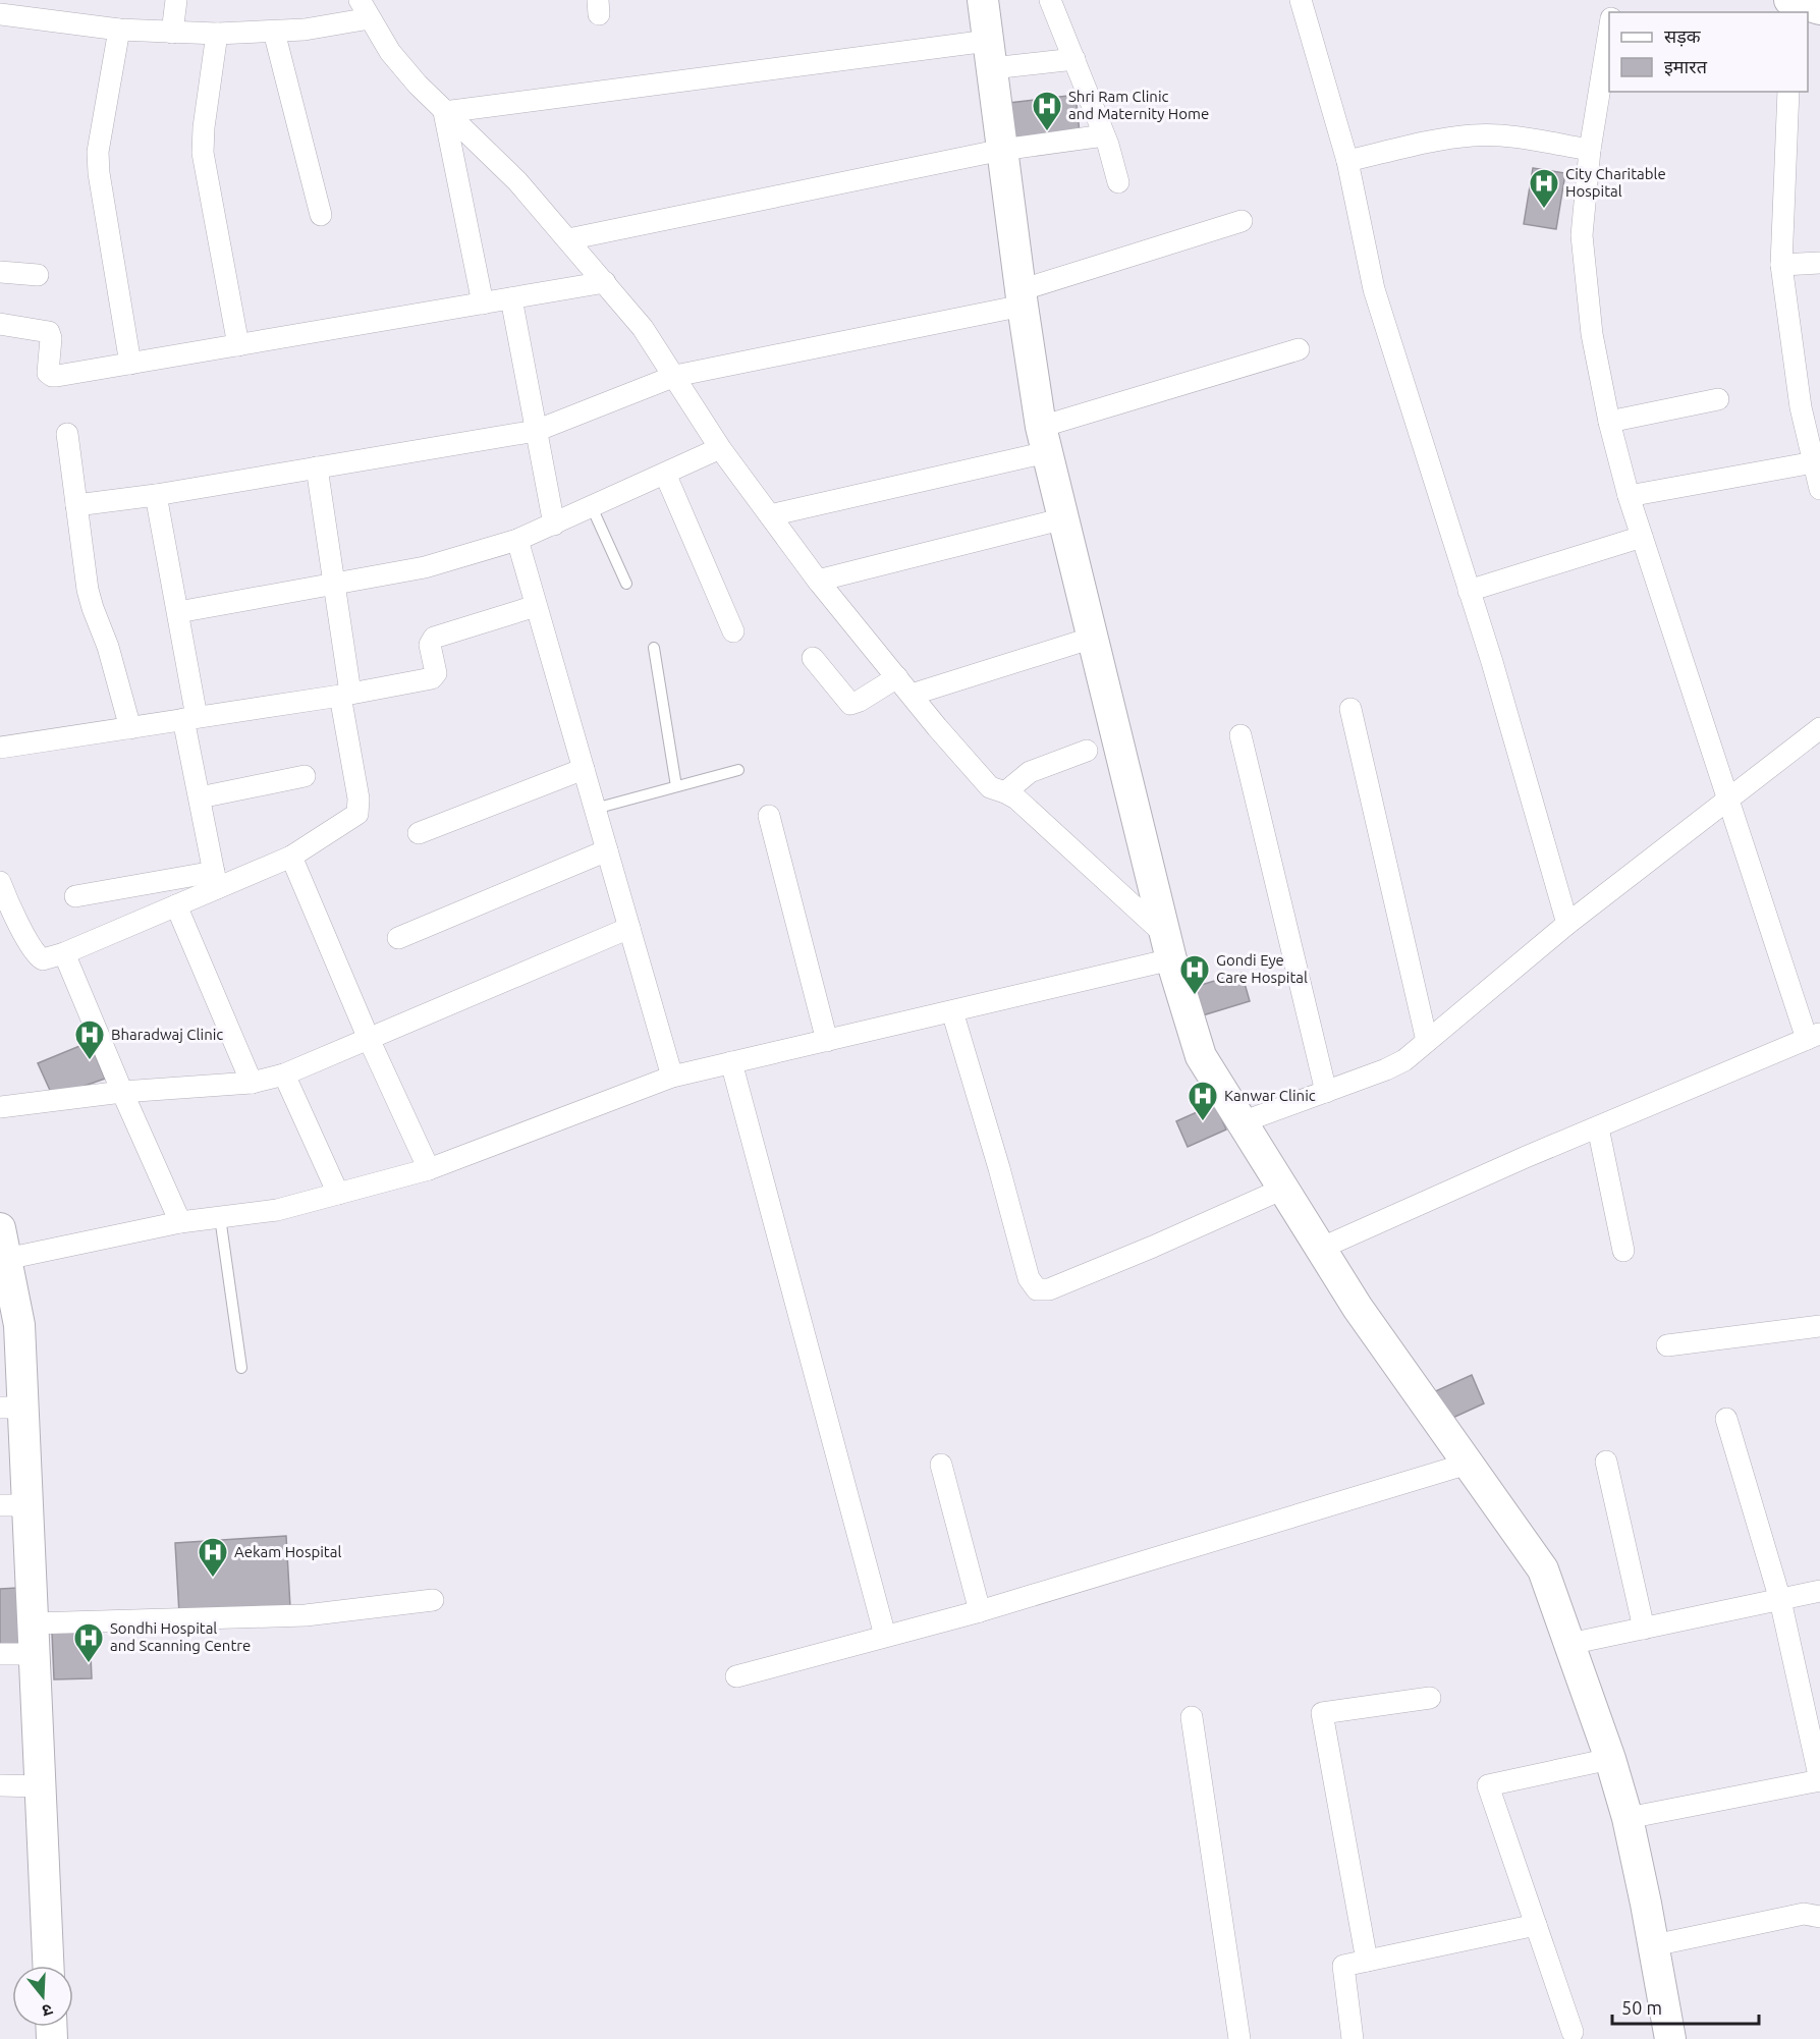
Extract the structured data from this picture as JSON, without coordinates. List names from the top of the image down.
{
  "places": {
    "hospital": [
      "Shri Ram Clinic and Maternity Home",
      "City Charitable Hospital",
      "Gondi Eye Care Hospital",
      "Bharadwaj Clinic",
      "Kanwar Clinic",
      "Aekam Hospital",
      "Sondhi Hospital and Scanning Centre"
    ]
  },
  "legend": ["सड़क", "इमारत"],
  "scale_bar": "50 m",
  "north": "bottom"
}
